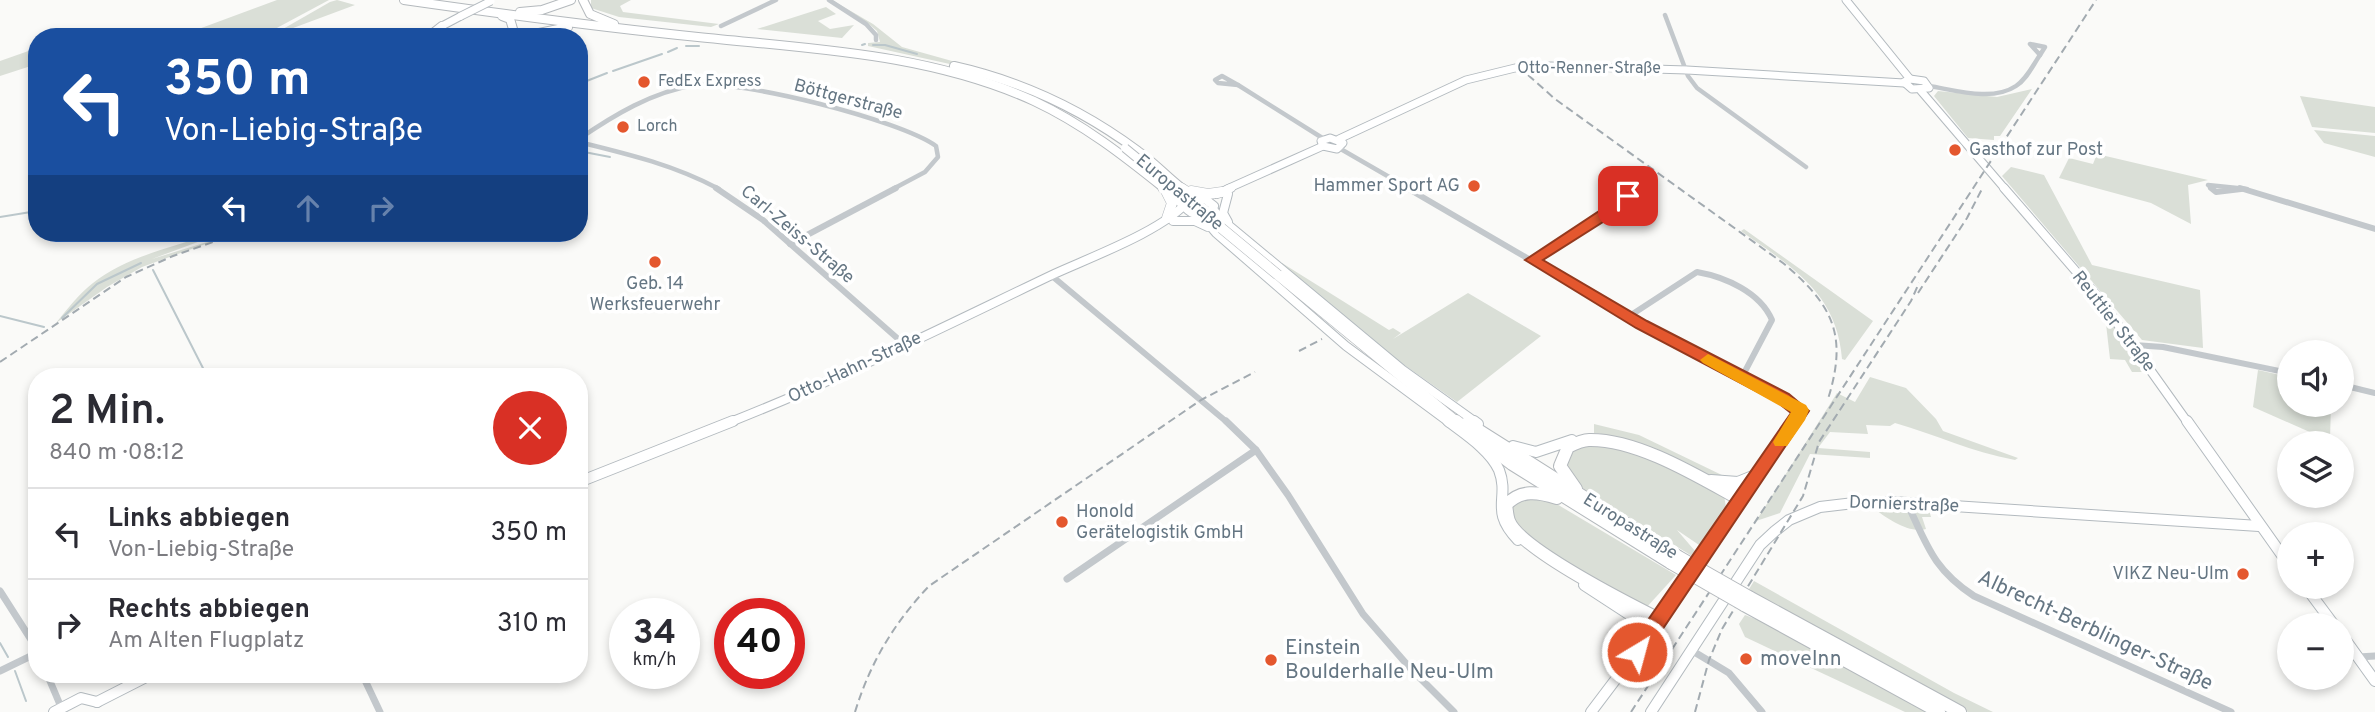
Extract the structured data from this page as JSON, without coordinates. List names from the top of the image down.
{
  "streets": {
    "highway": ["Europastraße"],
    "street": [
      "Otto-Renner-Straße",
      "Böttgerstraße",
      "Carl-Zeiss-Straße",
      "Reuttier Straße",
      "Otto-Hahn-Straße",
      "Dornierstraße",
      "Albrecht-Berblinger-Straße"
    ]
  },
  "crossings": [
    ["Böttgerstraße", "Carl-Zeiss-Straße"],
    ["Europastraße", "Otto-Hahn-Straße"],
    ["Carl-Zeiss-Straße", "Otto-Hahn-Straße"],
    ["Reuttier Straße", "Dornierstraße"],
    ["Dornierstraße", "Albrecht-Berblinger-Straße"]
  ],
  "places": [
    "FedEx Express",
    "Lorch",
    "Gasthof zur Post",
    "Hammer Sport AG",
    "Geb. 14 Werksfeuerwehr",
    "Honold Gerätelogistik GmbH",
    "VIKZ Neu-Ulm",
    "moveInn",
    "Einstein Boulderhalle Neu-Ulm"
  ],
  "page": {
    "turn": ["350 m", "Von-Liebig-Straße"],
    "map_buttons": ["+", "−"],
    "heading": ["2 Min.", "840 m · 08:12"],
    "list": [
      {
        "name": "Links abbiegen",
        "note": "Von-Liebig-Straße",
        "value": "350 m"
      },
      {
        "name": "Rechts abbiegen",
        "note": "Am Alten Flugplatz",
        "value": "310 m"
      }
    ],
    "speed": "34 km/h",
    "limit": "40"
  }
}
